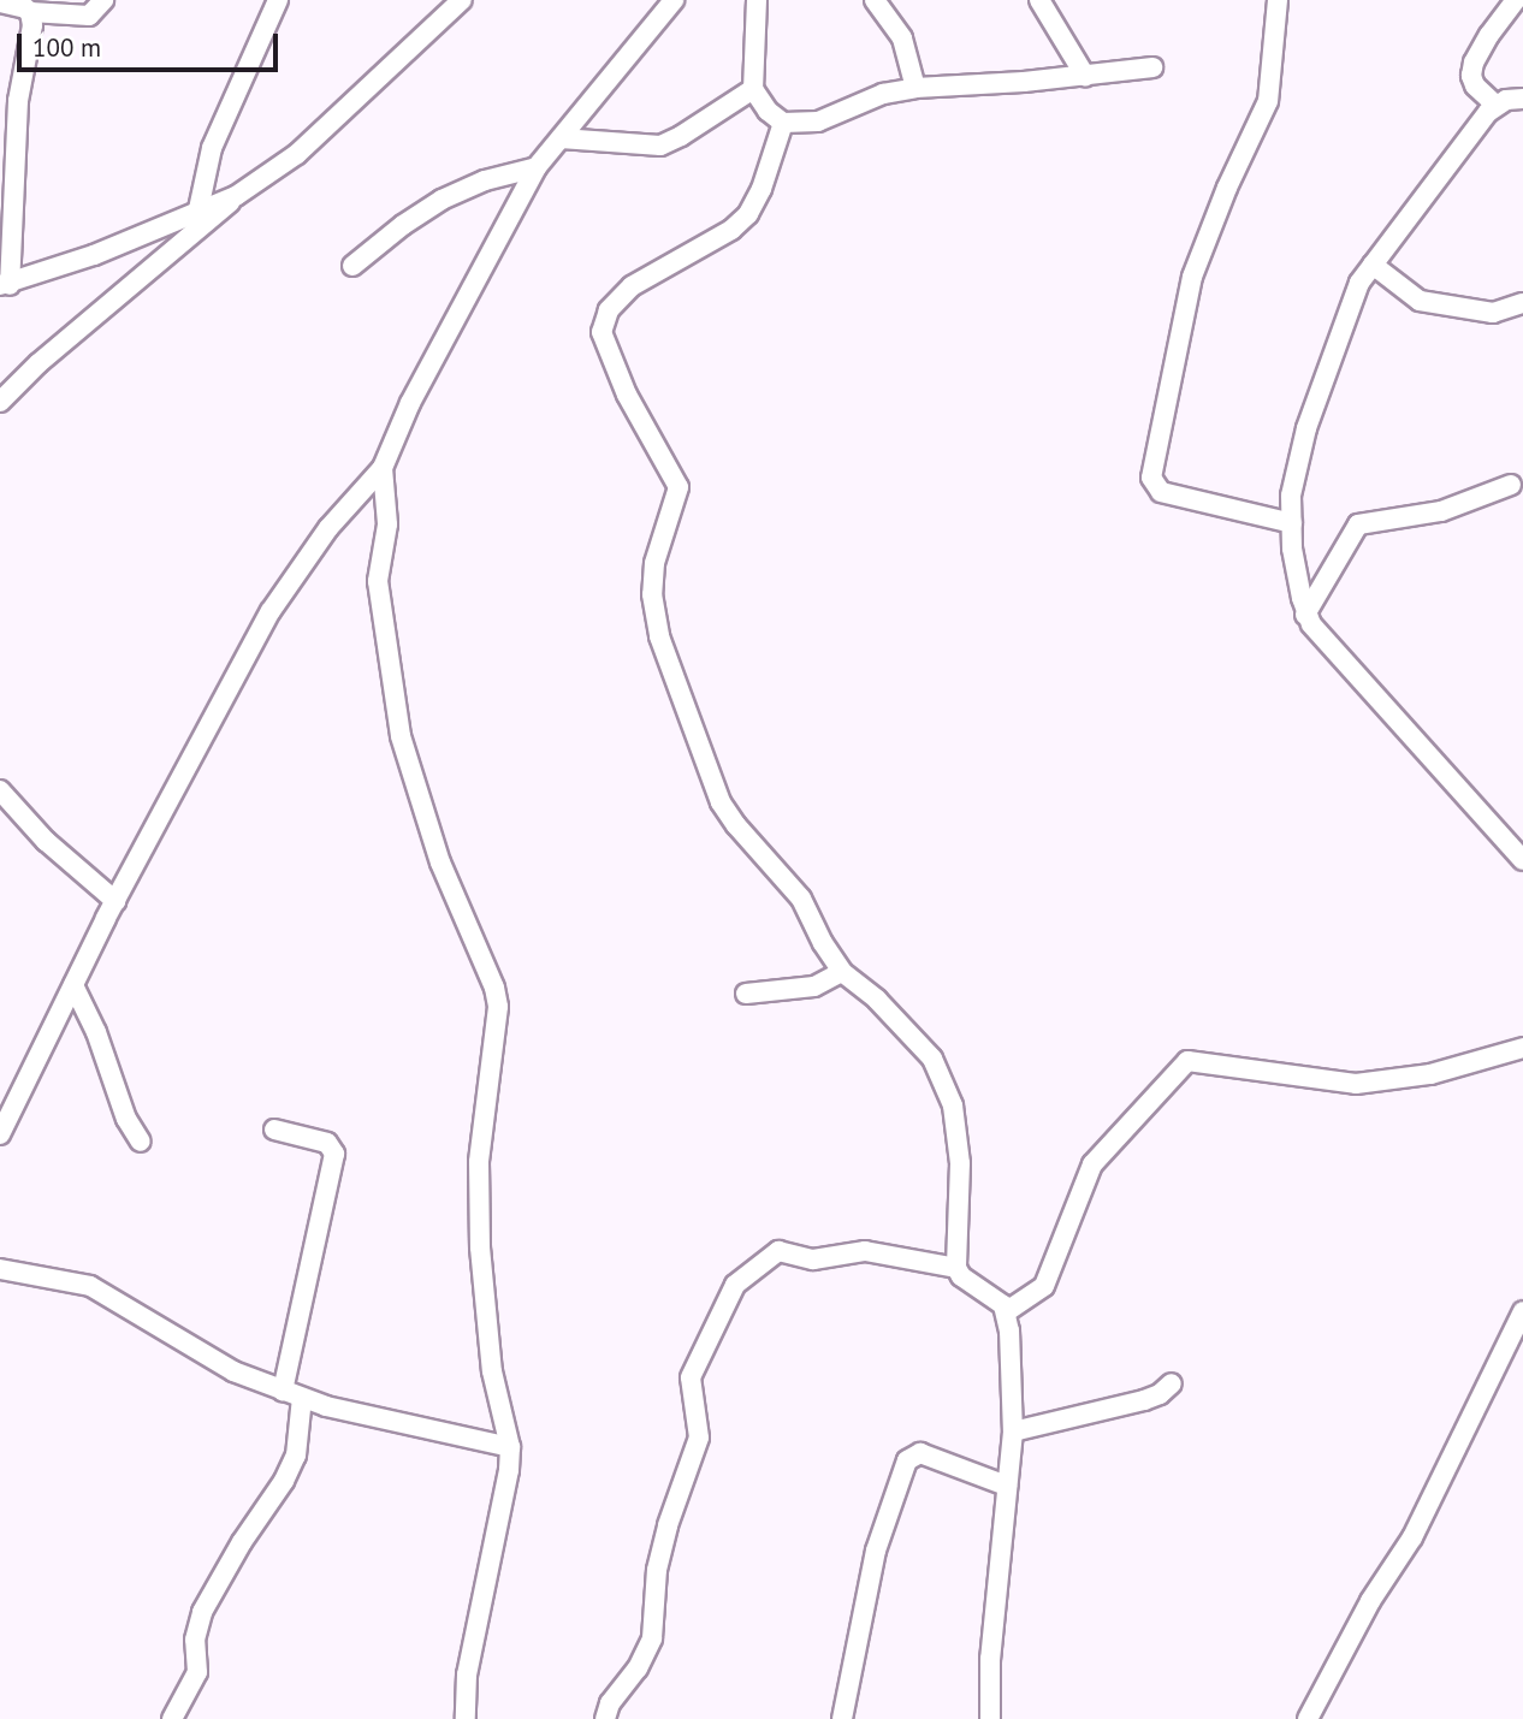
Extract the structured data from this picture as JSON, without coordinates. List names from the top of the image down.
{
  "scale_bar": "100 m"
}
